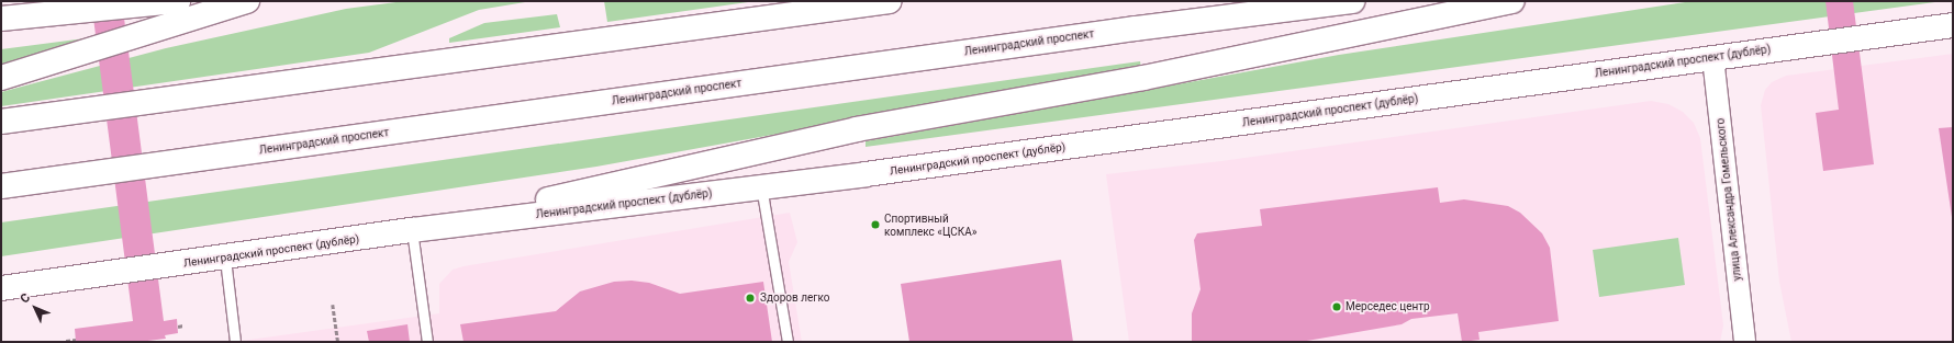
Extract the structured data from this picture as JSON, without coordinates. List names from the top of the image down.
{
  "streets": {
    "main road": ["Ленинградский проспект", "Ленинградский проспект (дублёр)"],
    "street": ["улица Александра Гомельского"]
  },
  "crossings": [
    ["Ленинградский проспект (дублёр)", "улица Александра Гомельского"]
  ],
  "places": ["Спортивный комплекс «ЦСКА»", "Здоров легко", "Мерседес центр"],
  "north": "top left"
}
